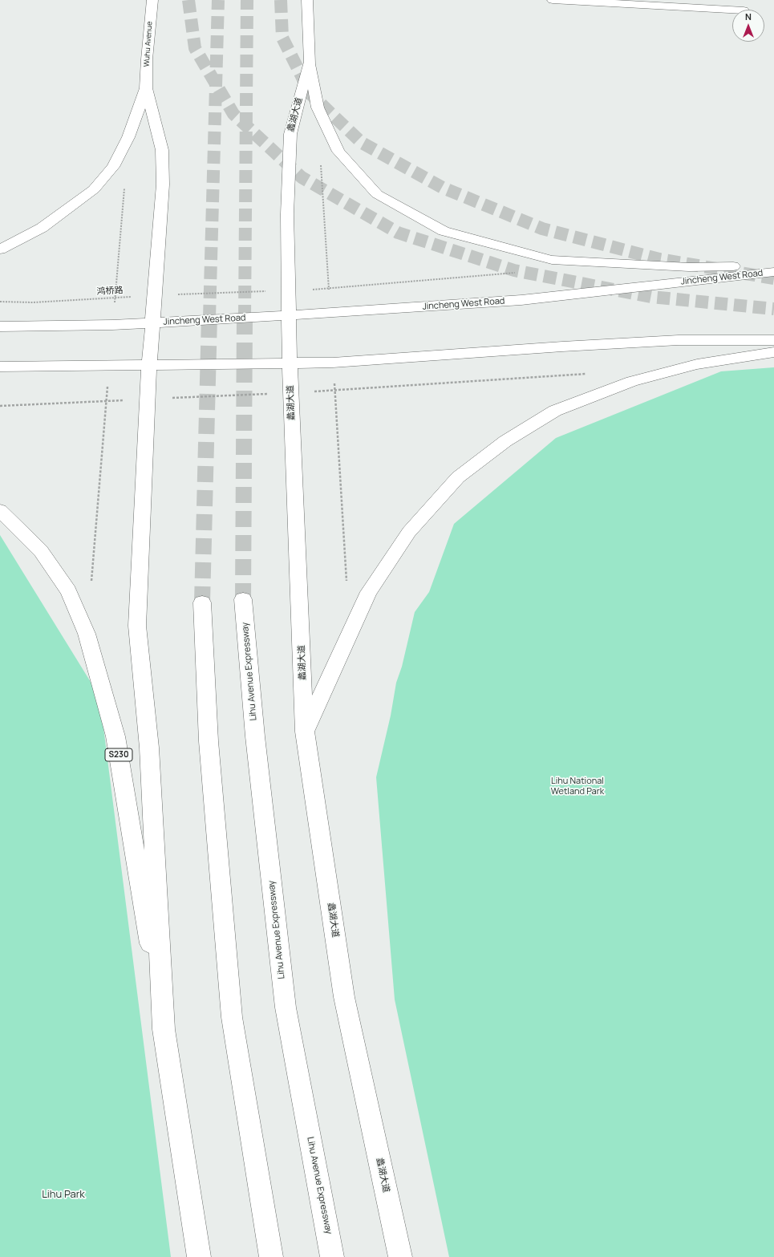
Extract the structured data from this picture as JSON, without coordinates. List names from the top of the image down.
{
  "streets": {
    "main road": [
      "Wuhu Avenue",
      "蠡湖大道",
      "Jincheng West Road",
      "Lihu Avenue Expressway",
      "S230"
    ],
    "path": ["鸿桥路"]
  },
  "crossings": [
    ["蠡湖大道", "Jincheng West Road"],
    ["蠡湖大道", "鸿桥路"]
  ],
  "parks": ["Lihu National Wetland Park", "Lihu Park"],
  "north": "top"
}
